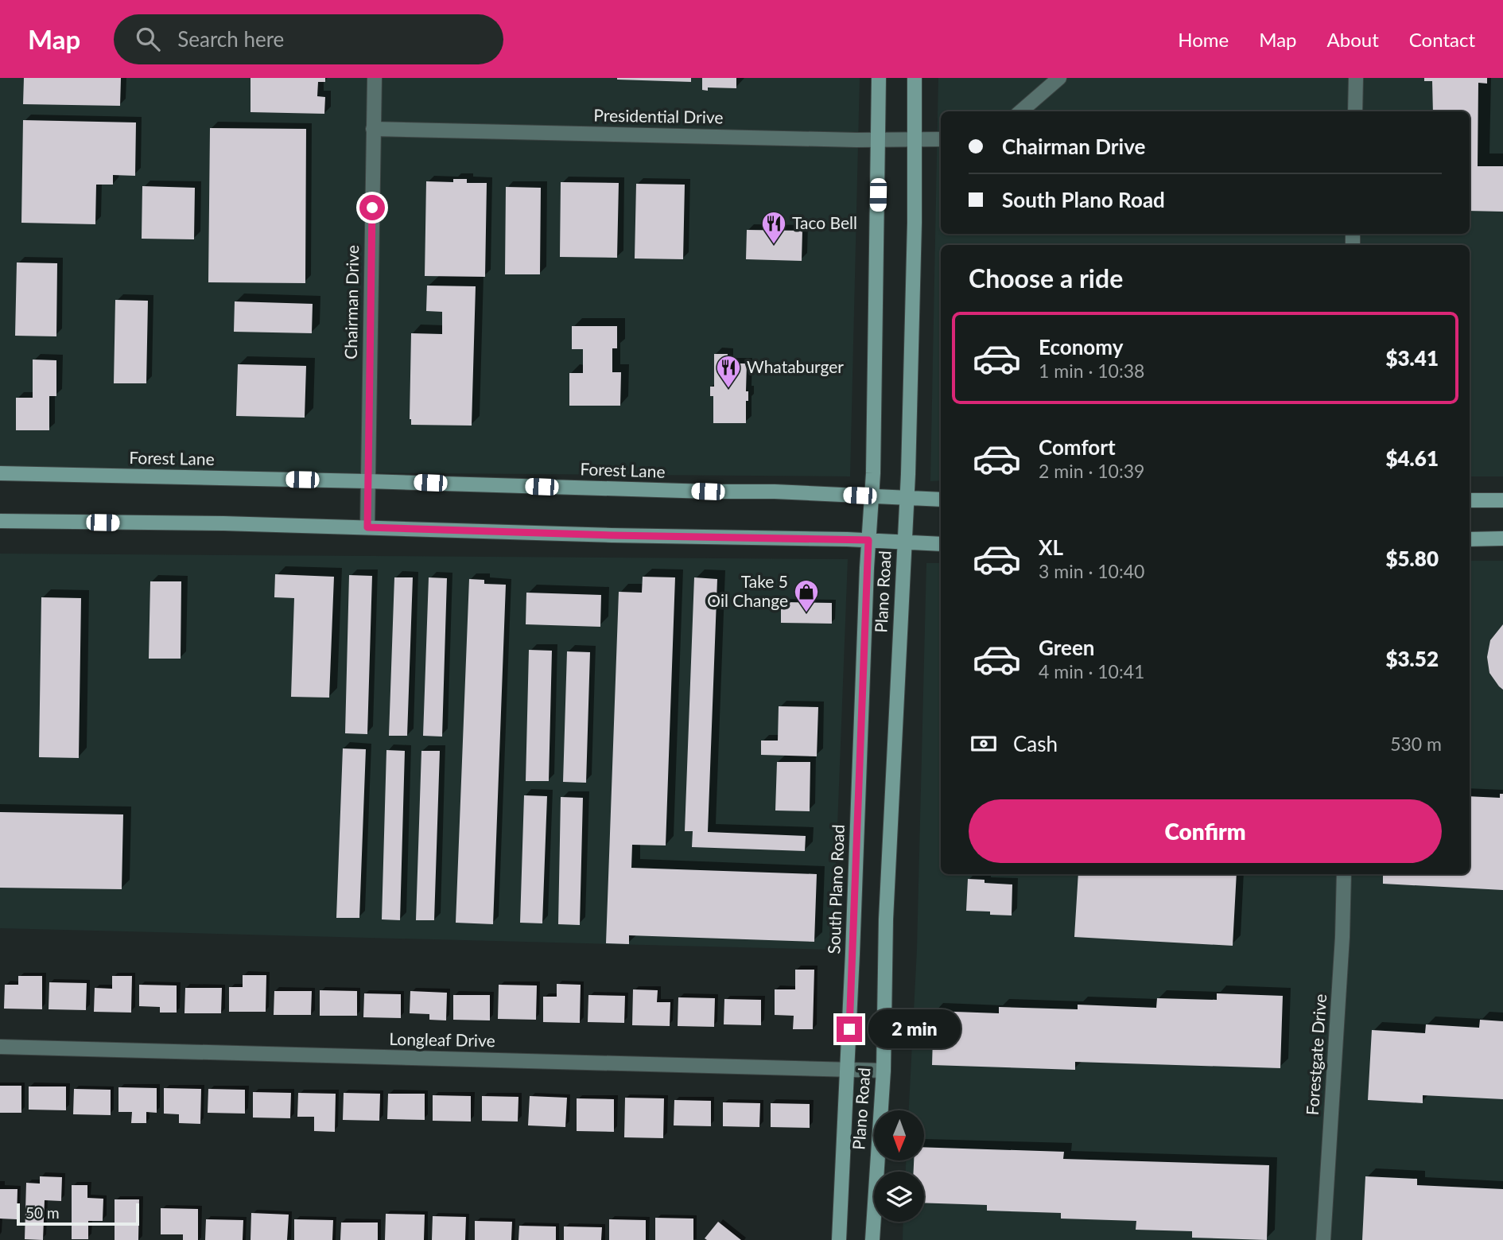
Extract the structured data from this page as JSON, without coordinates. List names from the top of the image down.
{
  "streets": {
    "main road": ["Forest Lane", "Plano Road", "South Plano Road"],
    "street": [
      "Presidential Drive",
      "Chairman Drive",
      "Longleaf Drive",
      "Forestgate Drive"
    ]
  },
  "crossings": [
    ["Presidential Drive", "Chairman Drive"],
    ["Presidential Drive", "Plano Road"],
    ["Chairman Drive", "Forest Lane"],
    ["Forest Lane", "Plano Road"],
    ["Plano Road", "South Plano Road"],
    ["Plano Road", "Longleaf Drive"],
    ["South Plano Road", "Longleaf Drive"]
  ],
  "places": {
    "restaurant": ["Taco Bell", "Whataburger"],
    "shop": ["Take 5 Oil Change"]
  },
  "scale_bar": "50 m",
  "north": "bottom",
  "page": {
    "header": "Map",
    "search": "Search here",
    "nav": [
      "Home",
      "Map",
      "About",
      "Contact"
    ],
    "banner": ["Chairman Drive", "South Plano Road"],
    "heading": "Choose a ride",
    "list": [
      {
        "name": "Economy",
        "note": "1 min · 10:38",
        "value": "$3.41"
      },
      {
        "name": "Comfort",
        "note": "2 min · 10:39",
        "value": "$4.61"
      },
      {
        "name": "XL",
        "note": "3 min · 10:40",
        "value": "$5.80"
      },
      {
        "name": "Green",
        "note": "4 min · 10:41",
        "value": "$3.52"
      }
    ],
    "pay": ["Cash", "530 m"],
    "buttons": "Confirm",
    "bubble": "2 min",
    "scale": "50 m"
  }
}
